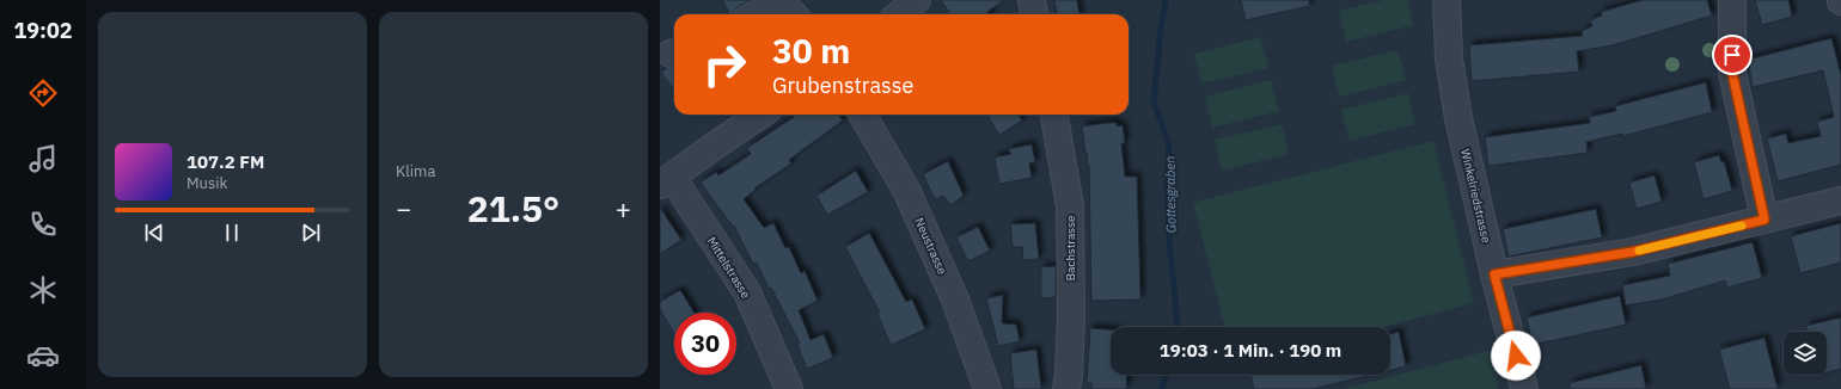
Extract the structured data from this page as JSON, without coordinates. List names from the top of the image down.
{
  "streets": {
    "street": [
      "Winkelriedstrasse",
      "Neustrasse",
      "Bachstrasse",
      "Mittelstrasse"
    ]
  },
  "water": ["Gottesgraben"],
  "page": {
    "tabs": "19:02",
    "tile": "Klima",
    "turn": ["30 m", "Grubenstrasse"],
    "song": ["107.2 FM", "Musik"],
    "heat": ["−", "21.5°", "+"],
    "limit": "30",
    "trip": "19:03 · 1 Min. · 190 m"
  }
}
